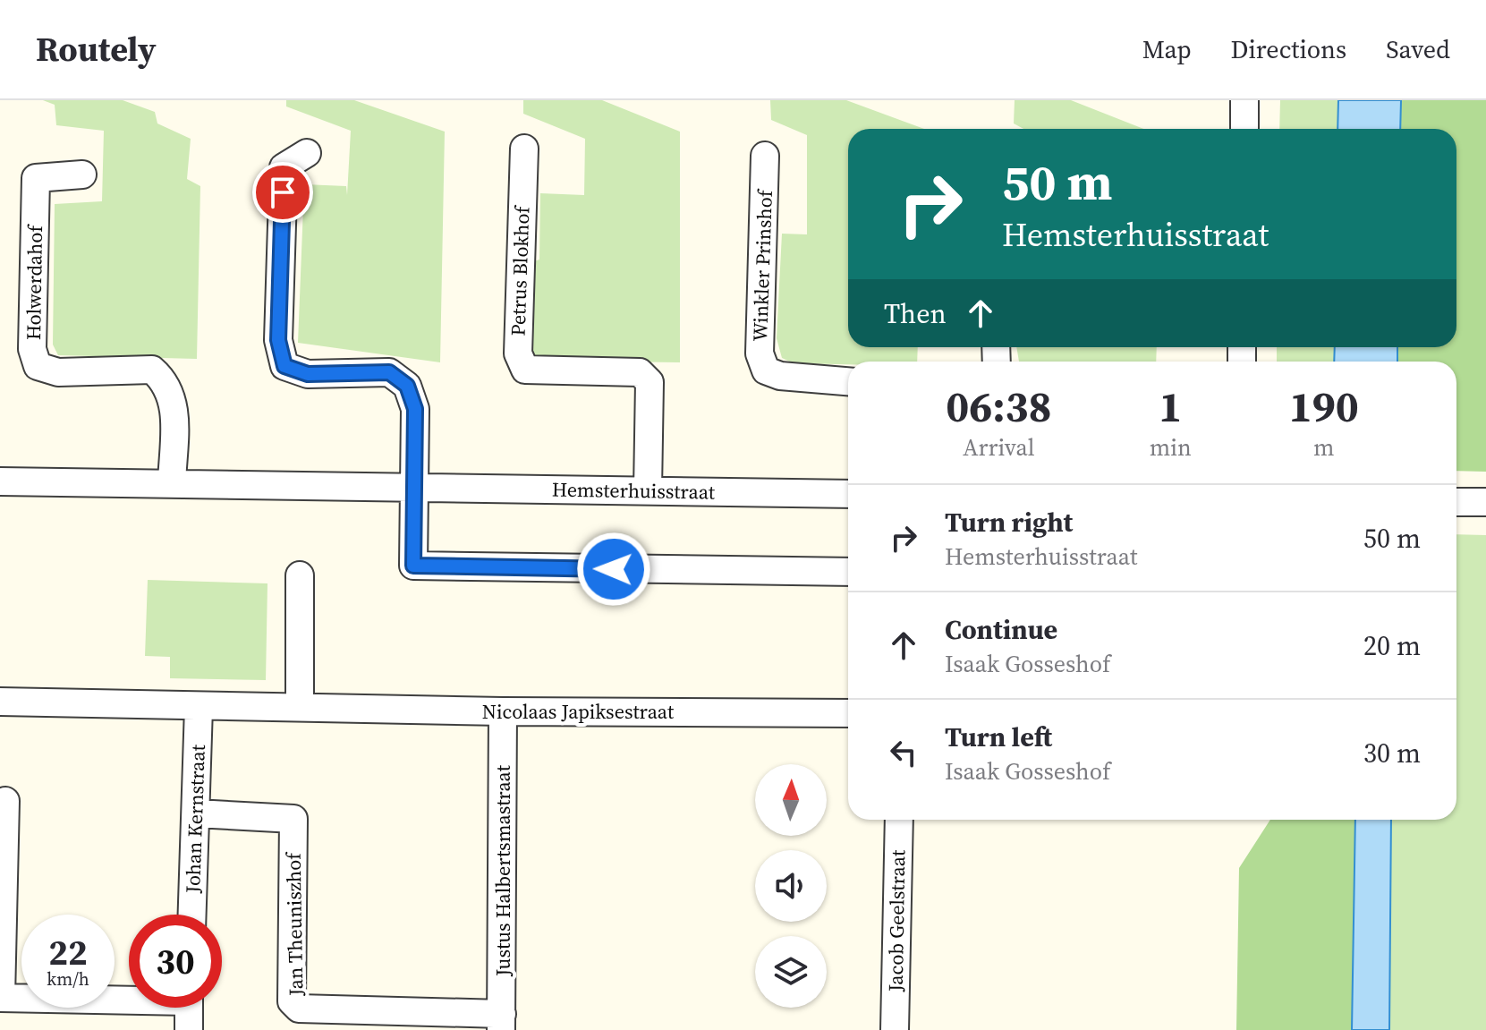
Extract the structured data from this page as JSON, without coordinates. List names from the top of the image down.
{
  "streets": {
    "street": [
      "Winkler Prinshof",
      "Petrus Blokhof",
      "Holwerdahof",
      "Hemsterhuisstraat",
      "Nicolaas Japiksestraat",
      "Johan Kernstraat",
      "Justus Halbertsmastraat",
      "Jacob Geelstraat",
      "Jan Theuniszhof"
    ]
  },
  "crossings": [
    ["Petrus Blokhof", "Hemsterhuisstraat"],
    ["Holwerdahof", "Hemsterhuisstraat"],
    ["Nicolaas Japiksestraat", "Johan Kernstraat"],
    ["Nicolaas Japiksestraat", "Justus Halbertsmastraat"],
    ["Johan Kernstraat", "Jan Theuniszhof"],
    ["Justus Halbertsmastraat", "Jan Theuniszhof"]
  ],
  "north": "top",
  "page": {
    "header": "Routely",
    "nav": ["Map", "Directions", "Saved"],
    "turn": ["50 m", "Hemsterhuisstraat"],
    "then": "Then",
    "eta": [
      "06:38",
      "Arrival",
      "1",
      "min",
      "190",
      "m"
    ],
    "list": [
      {
        "name": "Turn right",
        "note": "Hemsterhuisstraat",
        "value": "50 m"
      },
      {
        "name": "Continue",
        "note": "Isaak Gosseshof",
        "value": "20 m"
      },
      {
        "name": "Turn left",
        "note": "Isaak Gosseshof",
        "value": "30 m"
      }
    ],
    "speed": "22 km/h",
    "limit": "30"
  }
}
